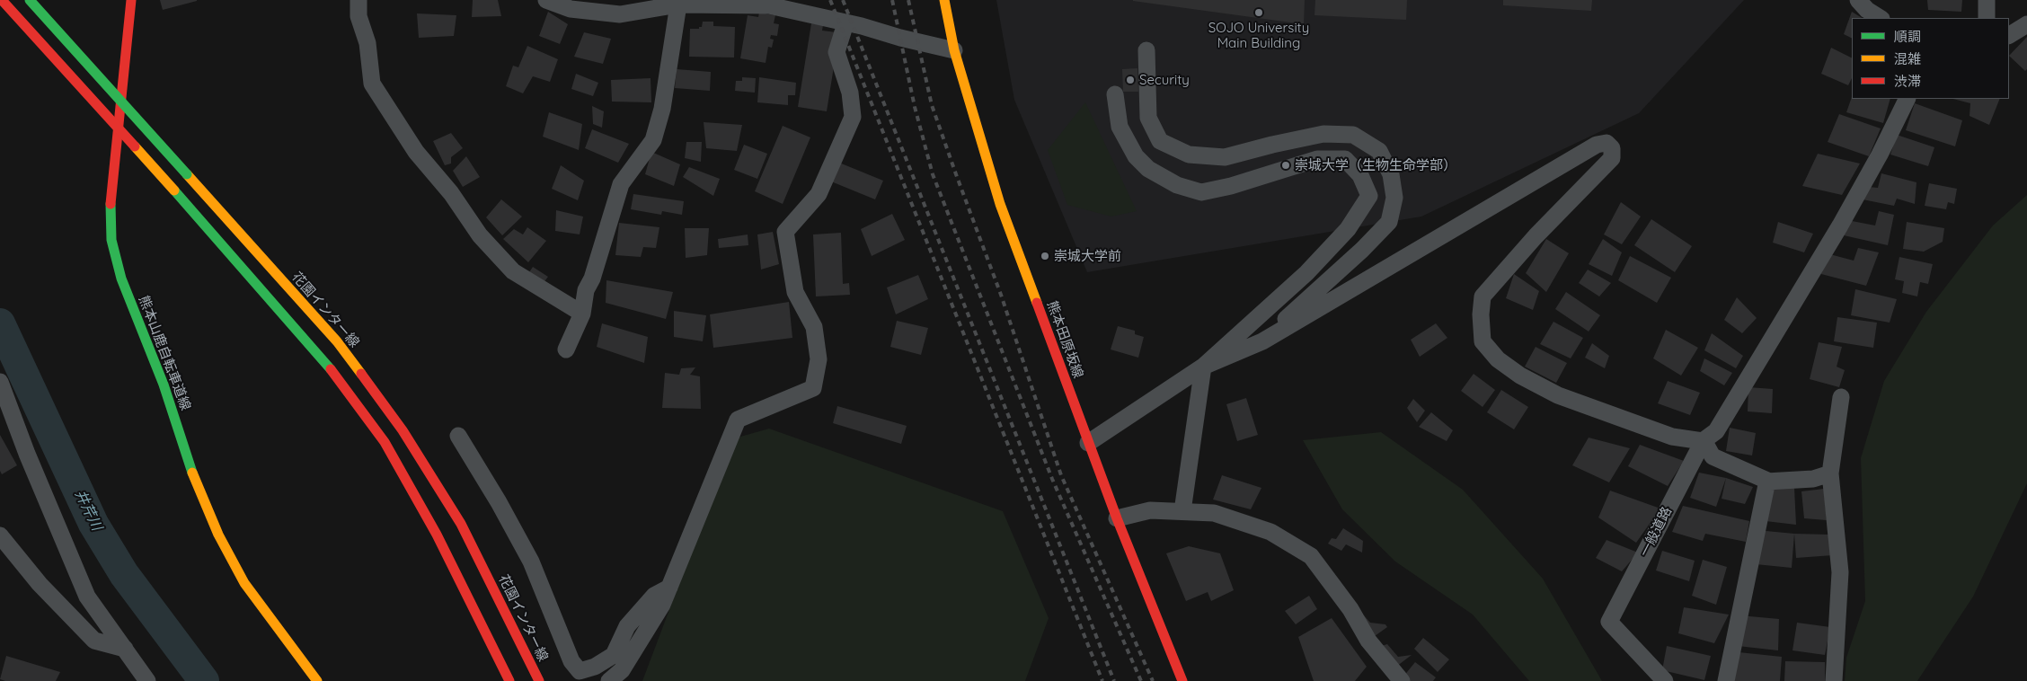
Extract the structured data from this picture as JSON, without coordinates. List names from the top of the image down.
{
  "streets": {
    "main road": ["花園インター線", "熊本田原坂線", "熊本山鹿自転車道線"],
    "street": ["一般道路"]
  },
  "water": ["井芹川"],
  "places": [
    "SOJO University Main Building",
    "Security",
    "崇城大学（生物生命学部）",
    "崇城大学前"
  ],
  "legend": ["順調", "混雑", "渋滞"]
}
